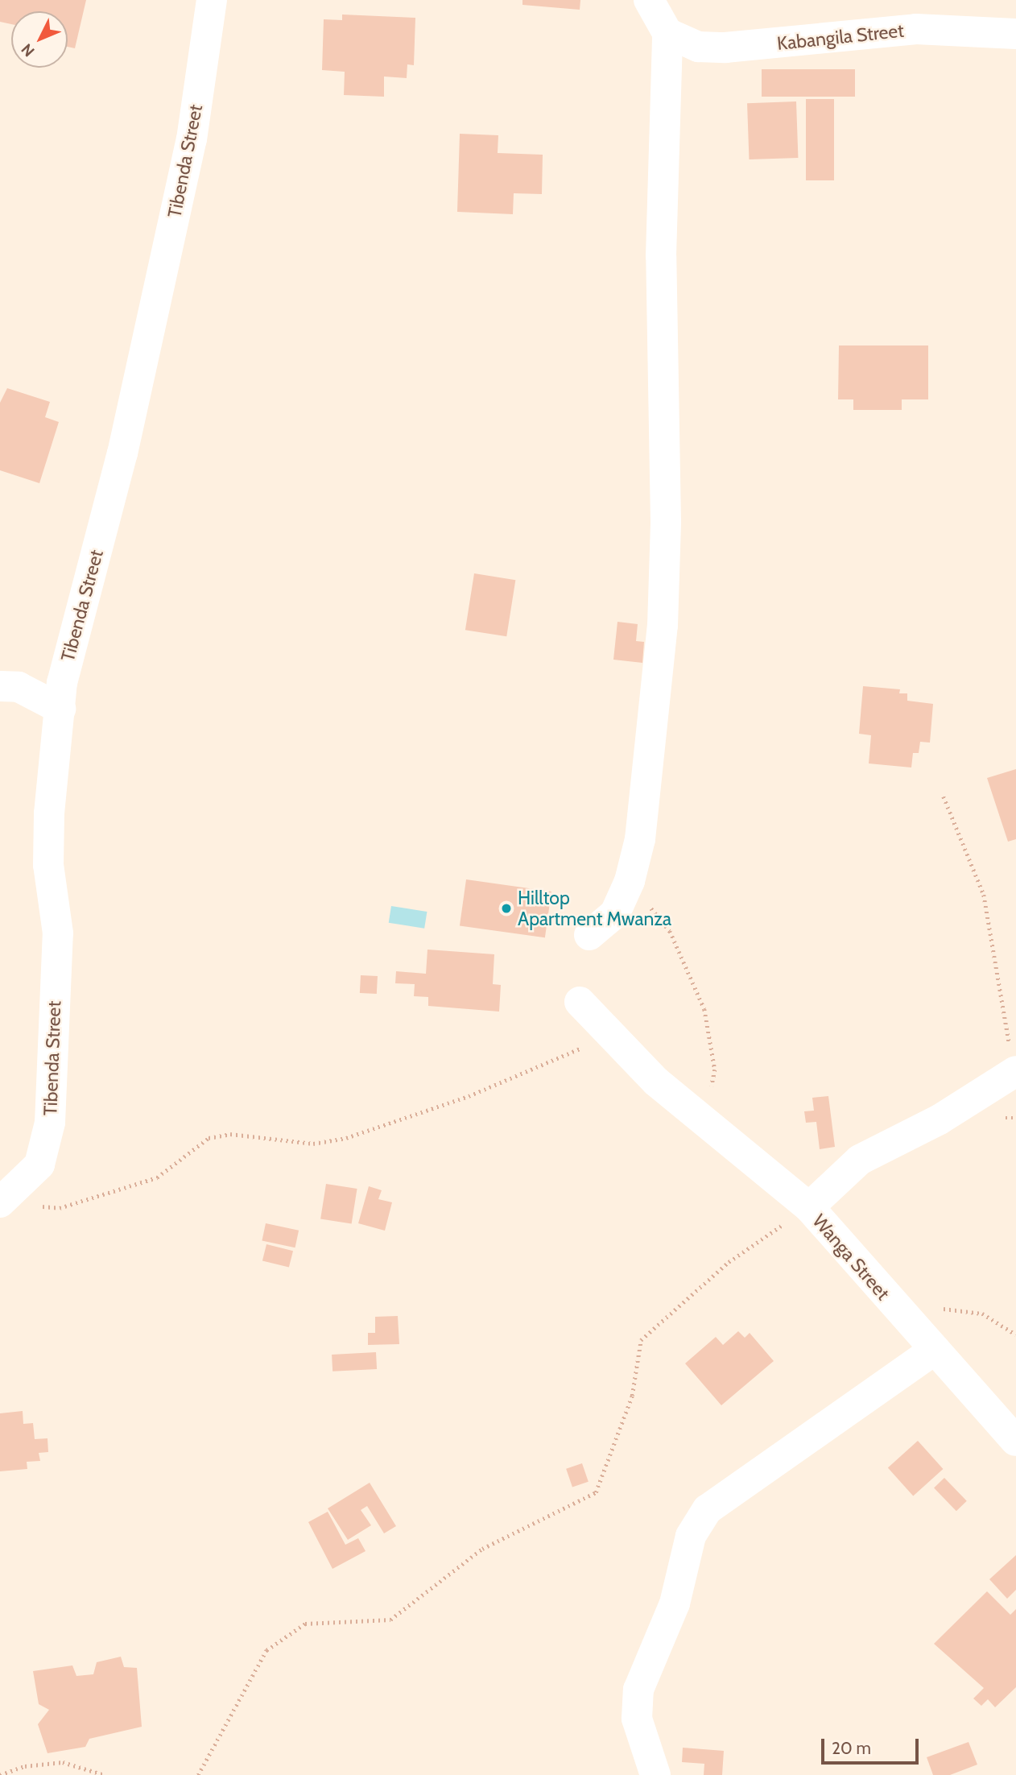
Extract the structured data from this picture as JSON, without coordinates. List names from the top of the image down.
{
  "streets": {
    "street": ["Kabangila Street", "Tibenda Street", "Wanga Street"]
  },
  "places": ["Hilltop Apartment Mwanza"],
  "scale_bar": "20 m",
  "north": "bottom left"
}
